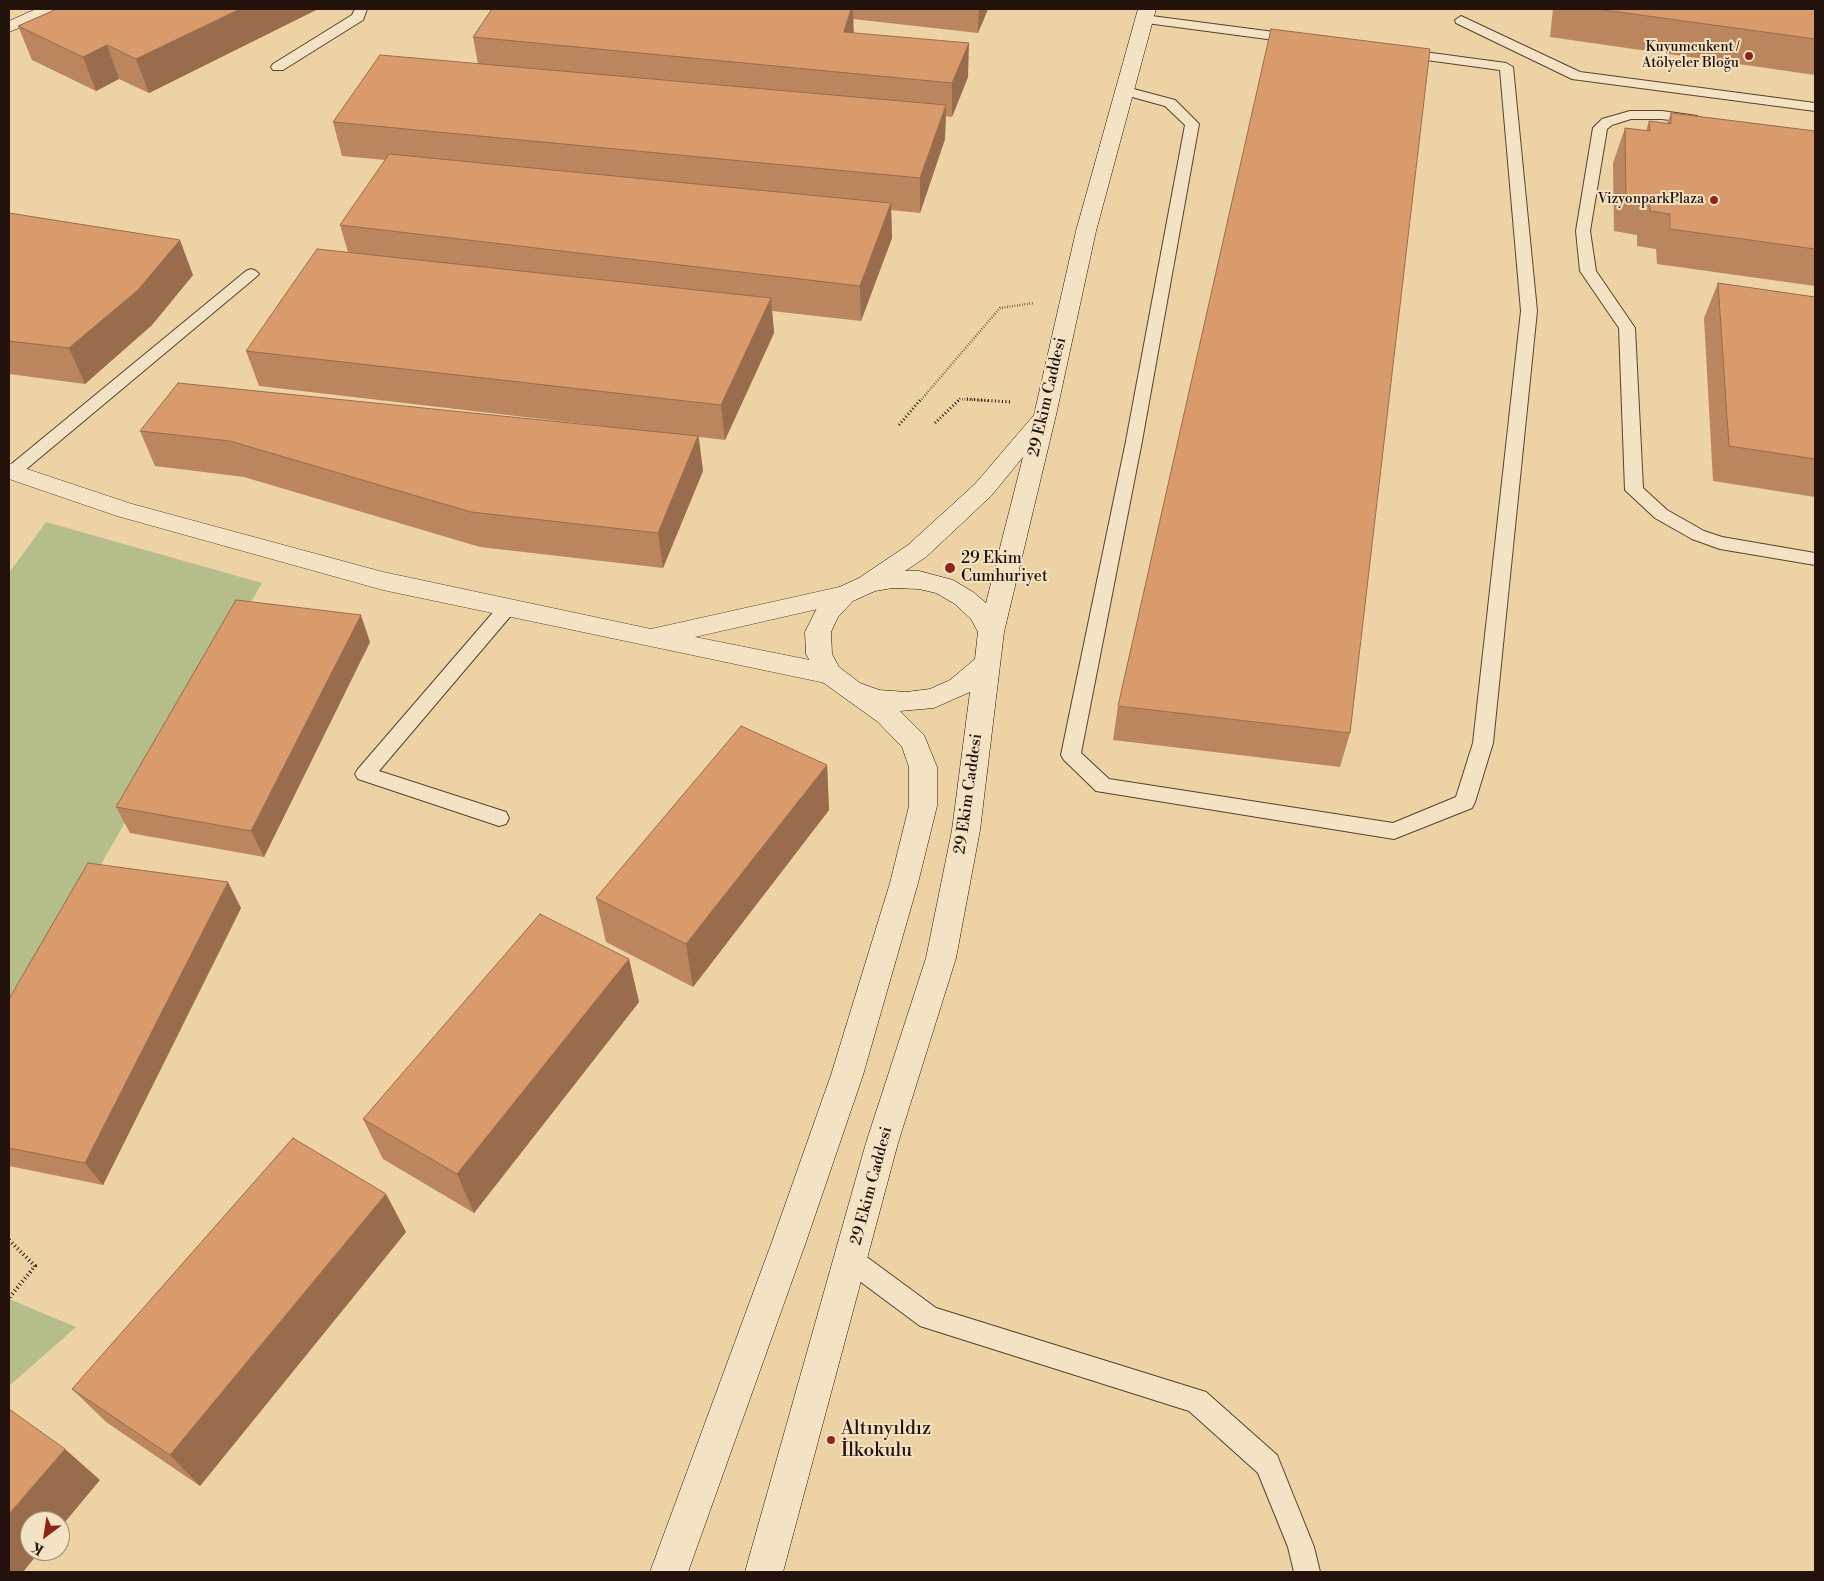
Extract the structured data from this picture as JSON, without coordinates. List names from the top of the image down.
{
  "streets": {
    "main road": ["29 Ekim Caddesi"]
  },
  "places": [
    "Kuyumcukent / Atölyeler Bloğu",
    "VizyonparkPlaza",
    "29 Ekim Cumhuriyet",
    "Altınyıldız İlkokulu"
  ],
  "north": "bottom left"
}
